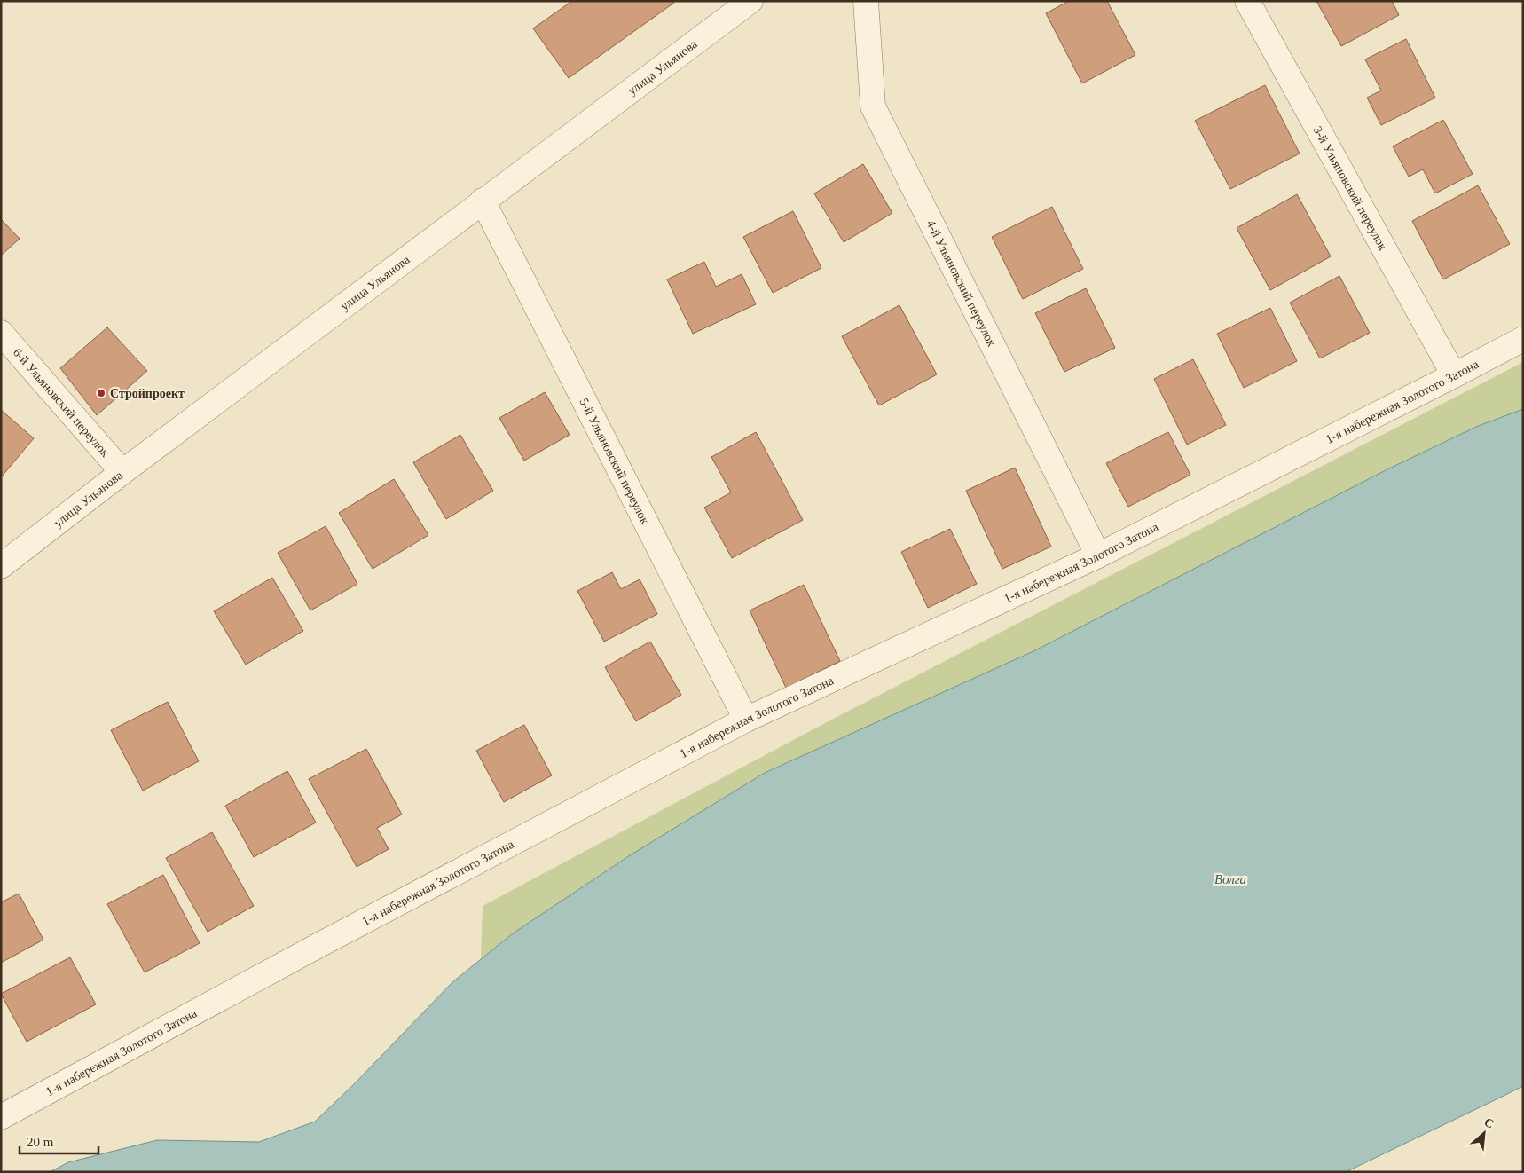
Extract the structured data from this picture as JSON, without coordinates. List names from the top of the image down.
{
  "streets": {
    "street": [
      "улица Ульянова",
      "3-й Ульяновский переулок",
      "4-й Ульяновский переулок",
      "1-я набережная Золотого Затона",
      "6-й Ульяновский переулок",
      "5-й Ульяновский переулок"
    ]
  },
  "crossings": [
    ["улица Ульянова", "6-й Ульяновский переулок"],
    ["улица Ульянова", "5-й Ульяновский переулок"],
    ["3-й Ульяновский переулок", "1-я набережная Золотого Затона"],
    ["4-й Ульяновский переулок", "1-я набережная Золотого Затона"],
    ["1-я набережная Золотого Затона", "5-й Ульяновский переулок"]
  ],
  "water": ["Волга"],
  "places": ["Стройпроект"],
  "scale_bar": "20 m",
  "north": "top right"
}
